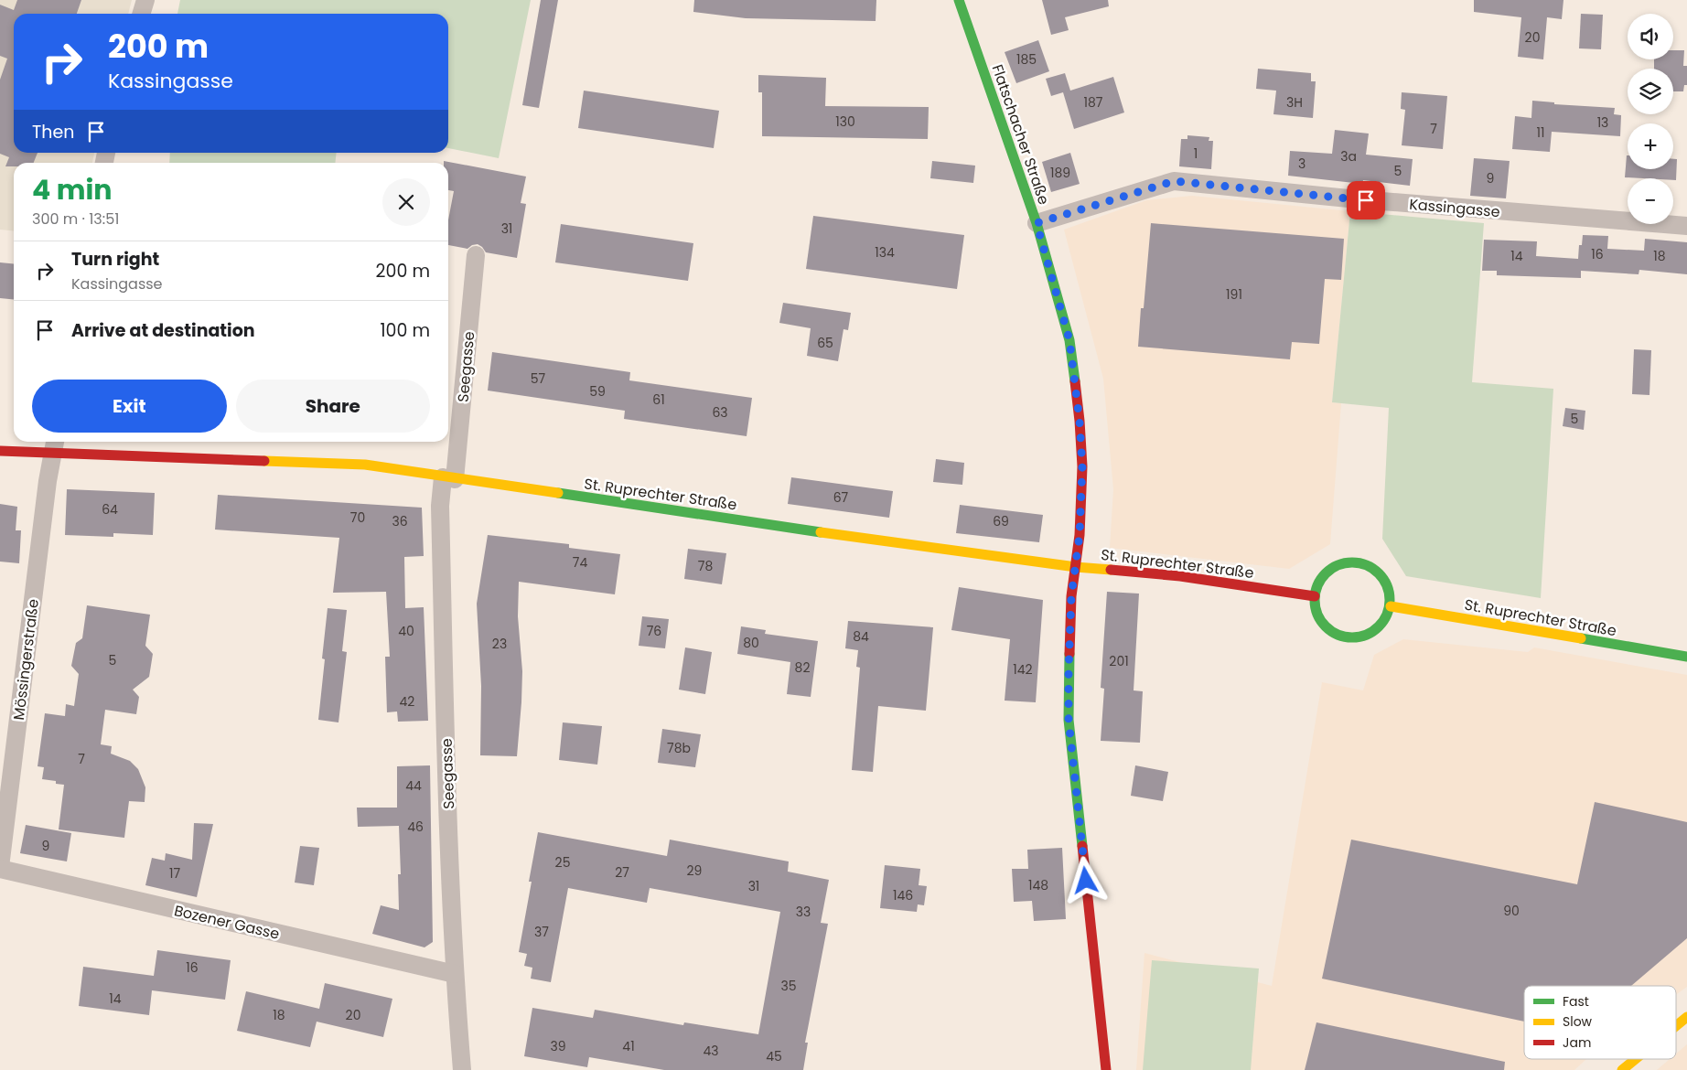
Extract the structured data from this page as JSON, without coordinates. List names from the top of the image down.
{
  "streets": {
    "street": [
      "Flatschacher Straße",
      "Kassingasse",
      "Seegasse",
      "St. Ruprechter Straße",
      "Mössingerstraße",
      "Bozener Gasse"
    ]
  },
  "crossings": [
    ["Flatschacher Straße", "Kassingasse"],
    ["Flatschacher Straße", "St. Ruprechter Straße"],
    ["Seegasse", "St. Ruprechter Straße"],
    ["Seegasse", "Bozener Gasse"],
    ["St. Ruprechter Straße", "Mössingerstraße"],
    ["Mössingerstraße", "Bozener Gasse"]
  ],
  "house_numbers": [
    "20",
    "185",
    "187",
    "3H",
    "130",
    "13",
    "7",
    "11",
    "1",
    "3a",
    "3",
    "5",
    "189",
    "9",
    "31",
    "134",
    "16",
    "14",
    "18",
    "191",
    "65",
    "57",
    "59",
    "61",
    "63",
    "5",
    "67",
    "64",
    "70",
    "36",
    "69",
    "74",
    "78",
    "40",
    "76",
    "84",
    "80",
    "23",
    "5",
    "201",
    "82",
    "142",
    "42",
    "78b",
    "7",
    "44",
    "46",
    "9",
    "25",
    "29",
    "27",
    "17",
    "148",
    "31",
    "146",
    "90",
    "33",
    "37",
    "16",
    "35",
    "14",
    "18",
    "20",
    "39",
    "41",
    "43",
    "45"
  ],
  "legend": ["Fast", "Slow", "Jam"],
  "page": {
    "map_buttons": ["+", "−"],
    "turn": ["200 m", "Kassingasse"],
    "then": "Then",
    "heading": ["4 min", "300 m · 13:51"],
    "list": [
      {
        "name": "Turn right",
        "note": "Kassingasse",
        "value": "200 m"
      },
      {
        "name": "Arrive at destination",
        "value": "100 m"
      }
    ],
    "buttons": ["Exit", "Share"]
  }
}
